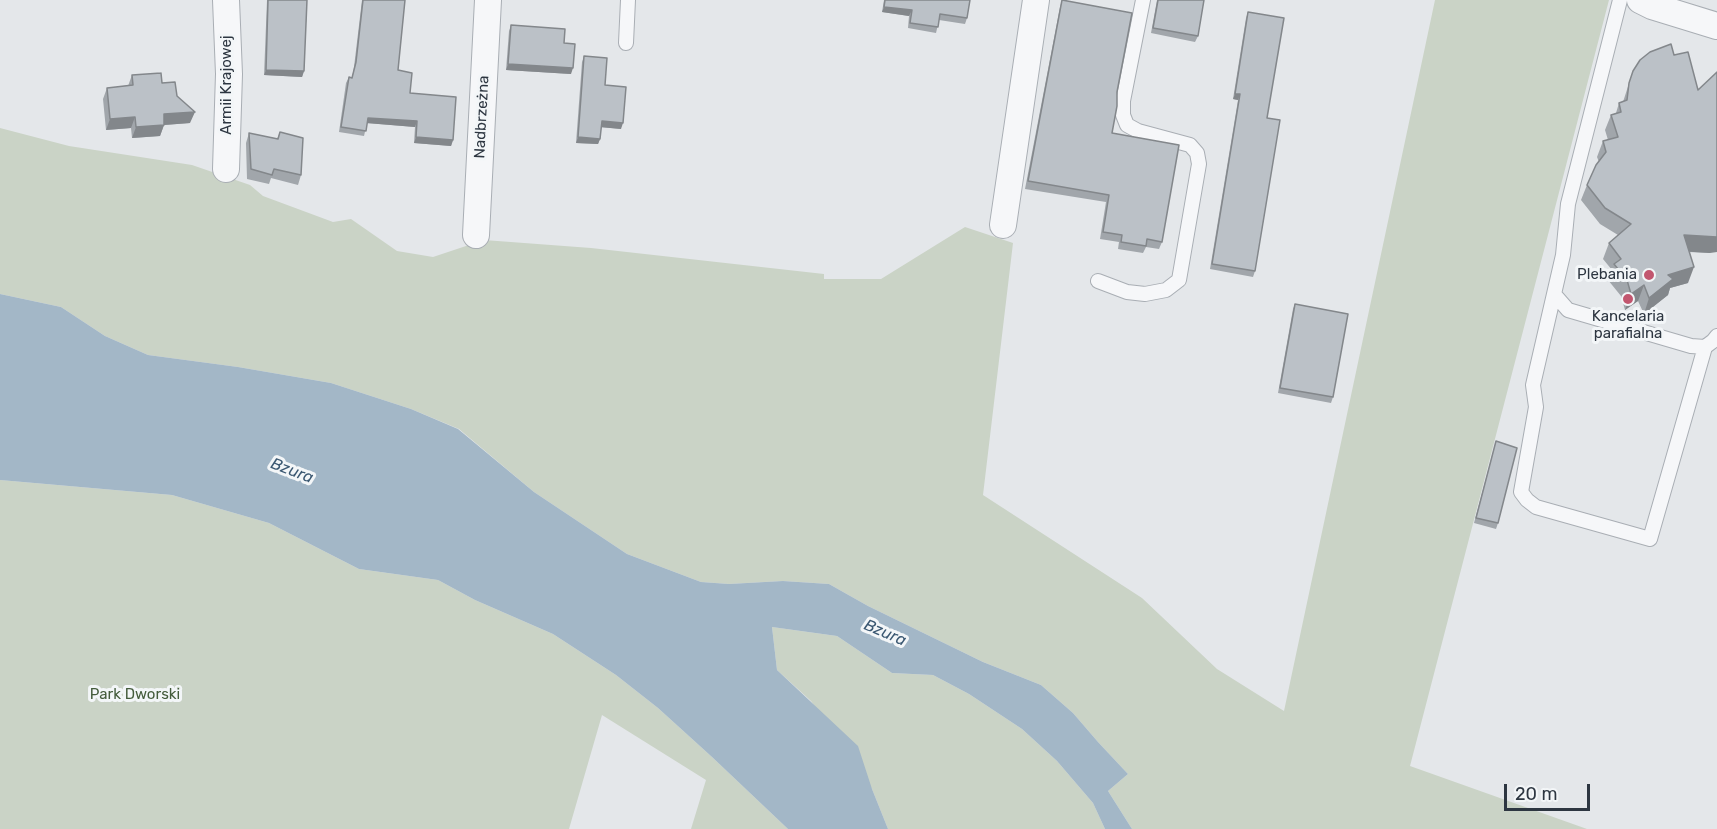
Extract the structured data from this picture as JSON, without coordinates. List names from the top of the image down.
{
  "streets": {
    "street": ["Armii Krajowej", "Nadbrzeżna"]
  },
  "water": ["Bzura"],
  "parks": ["Park Dworski"],
  "places": ["Plebania", "Kancelaria parafialna"],
  "scale_bar": "20 m"
}
